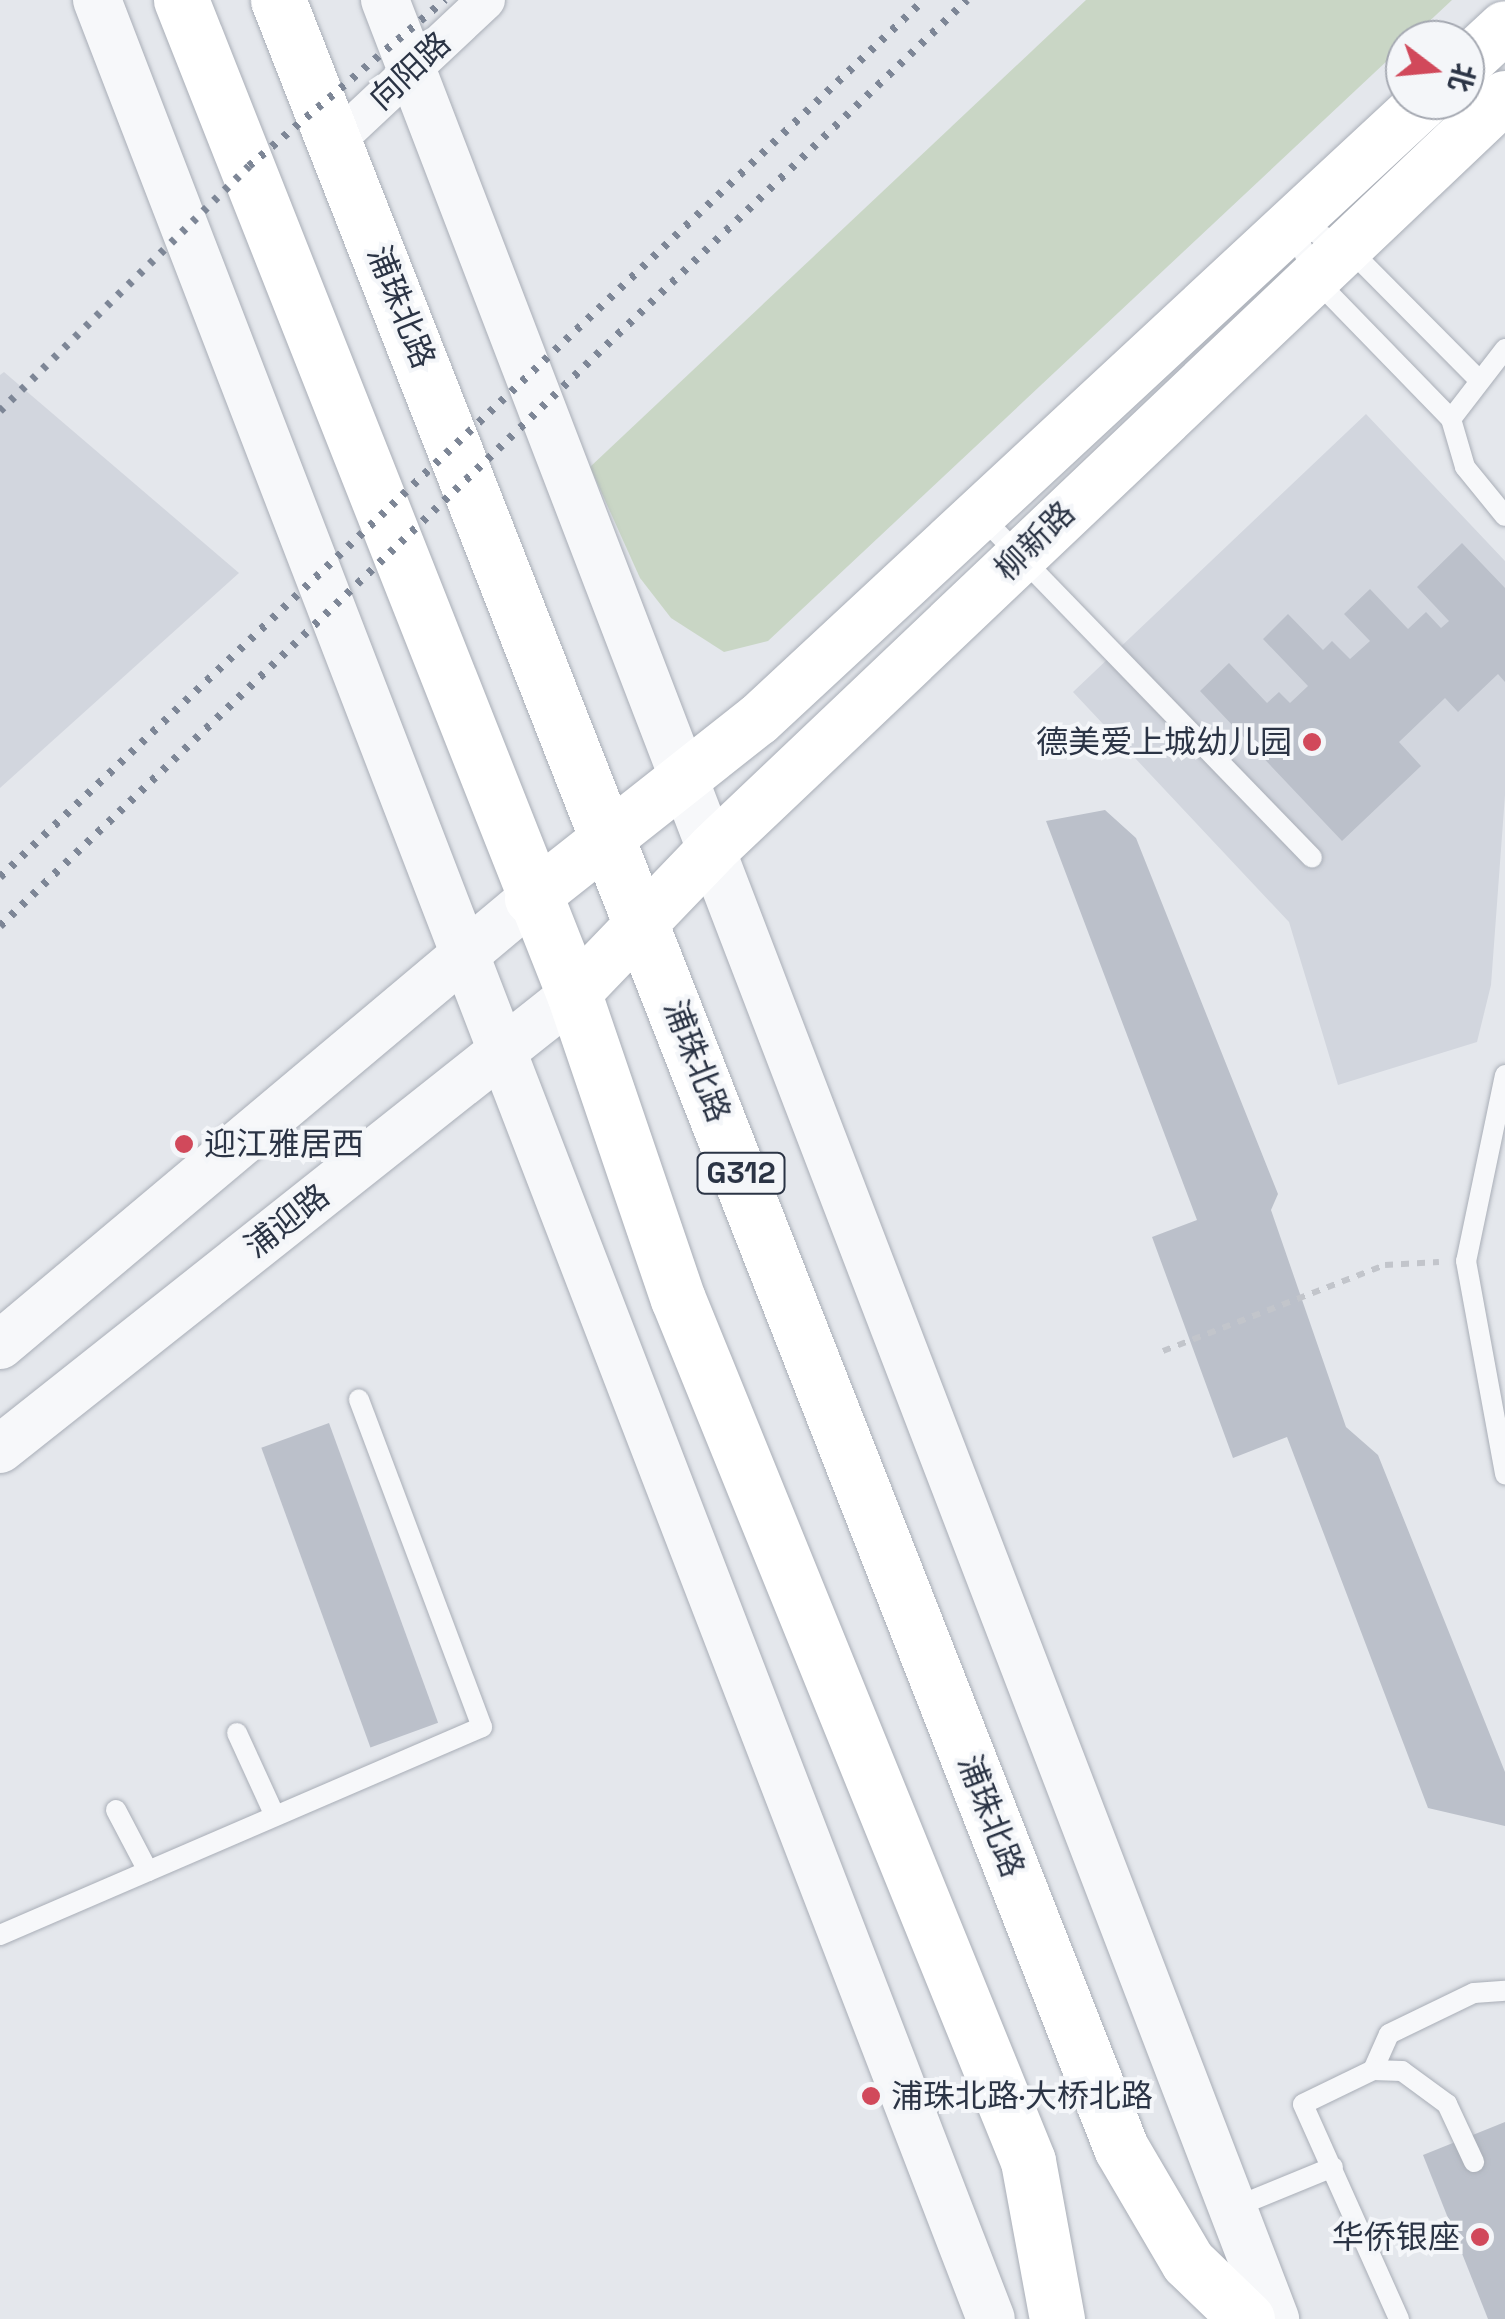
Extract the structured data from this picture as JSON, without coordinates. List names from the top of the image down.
{
  "streets": {
    "main road": ["浦珠北路", "柳新路", "G312"],
    "street": ["向阳路", "浦迎路"]
  },
  "crossings": [
    ["向阳路", "浦珠北路"],
    ["浦珠北路", "柳新路"],
    ["柳新路", "浦迎路"]
  ],
  "places": [
    "德美爱上城幼儿园",
    "迎江雅居西",
    "浦珠北路·大桥北路",
    "华侨银座"
  ],
  "north": "right"
}
